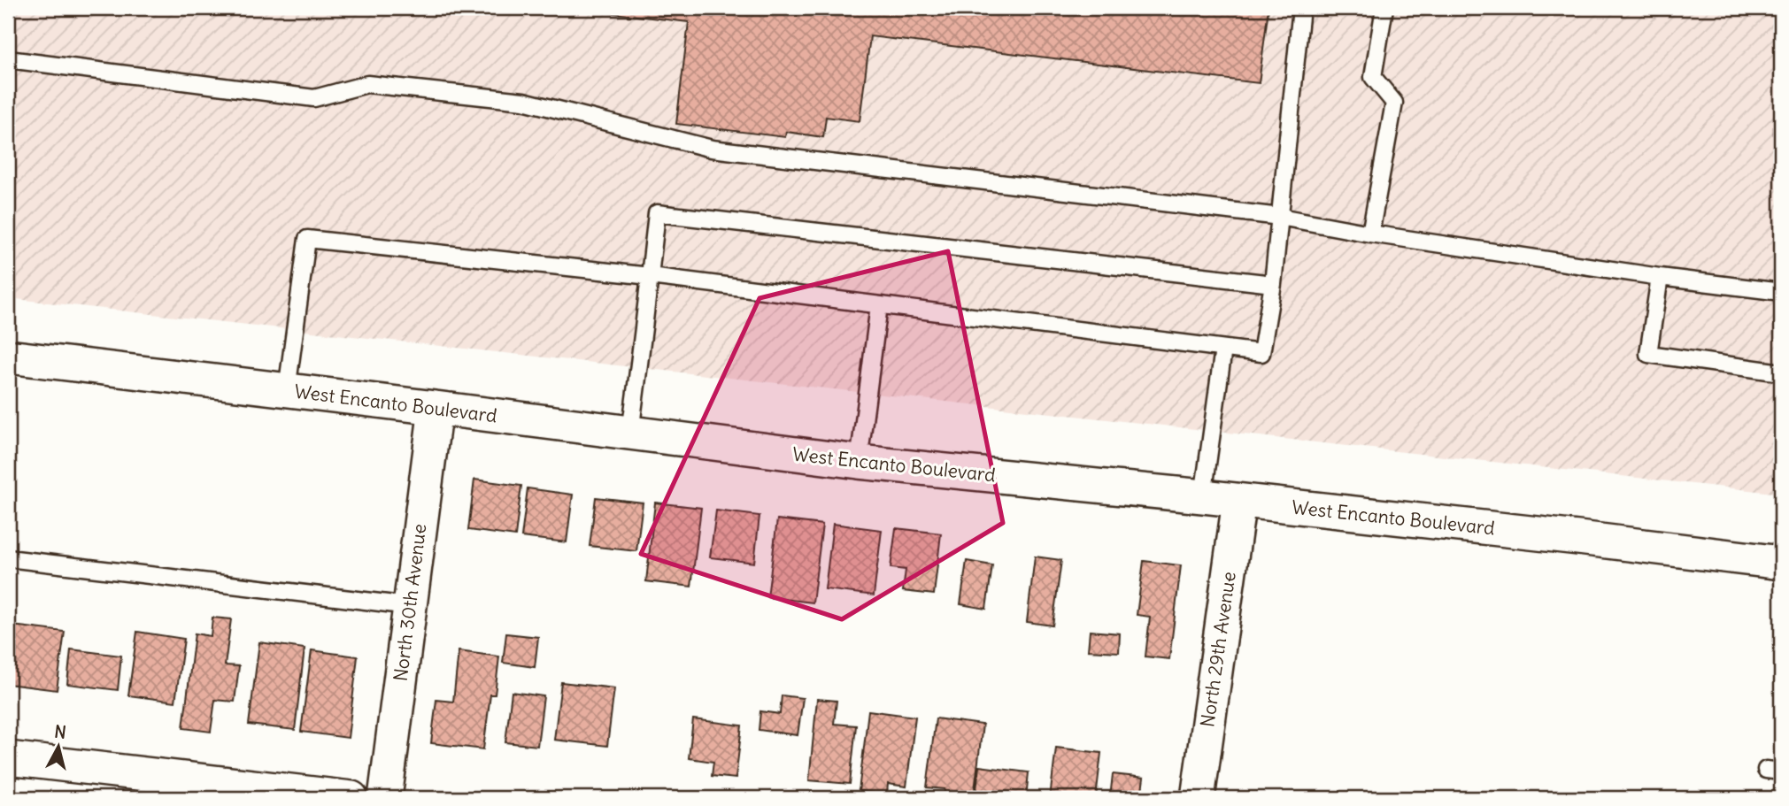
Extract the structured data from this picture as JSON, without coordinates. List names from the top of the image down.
{
  "streets": {
    "street": ["West Encanto Boulevard", "North 30th Avenue", "North 29th Avenue"]
  },
  "crossings": [
    ["West Encanto Boulevard", "North 30th Avenue"],
    ["West Encanto Boulevard", "North 29th Avenue"]
  ],
  "north": "top"
}
